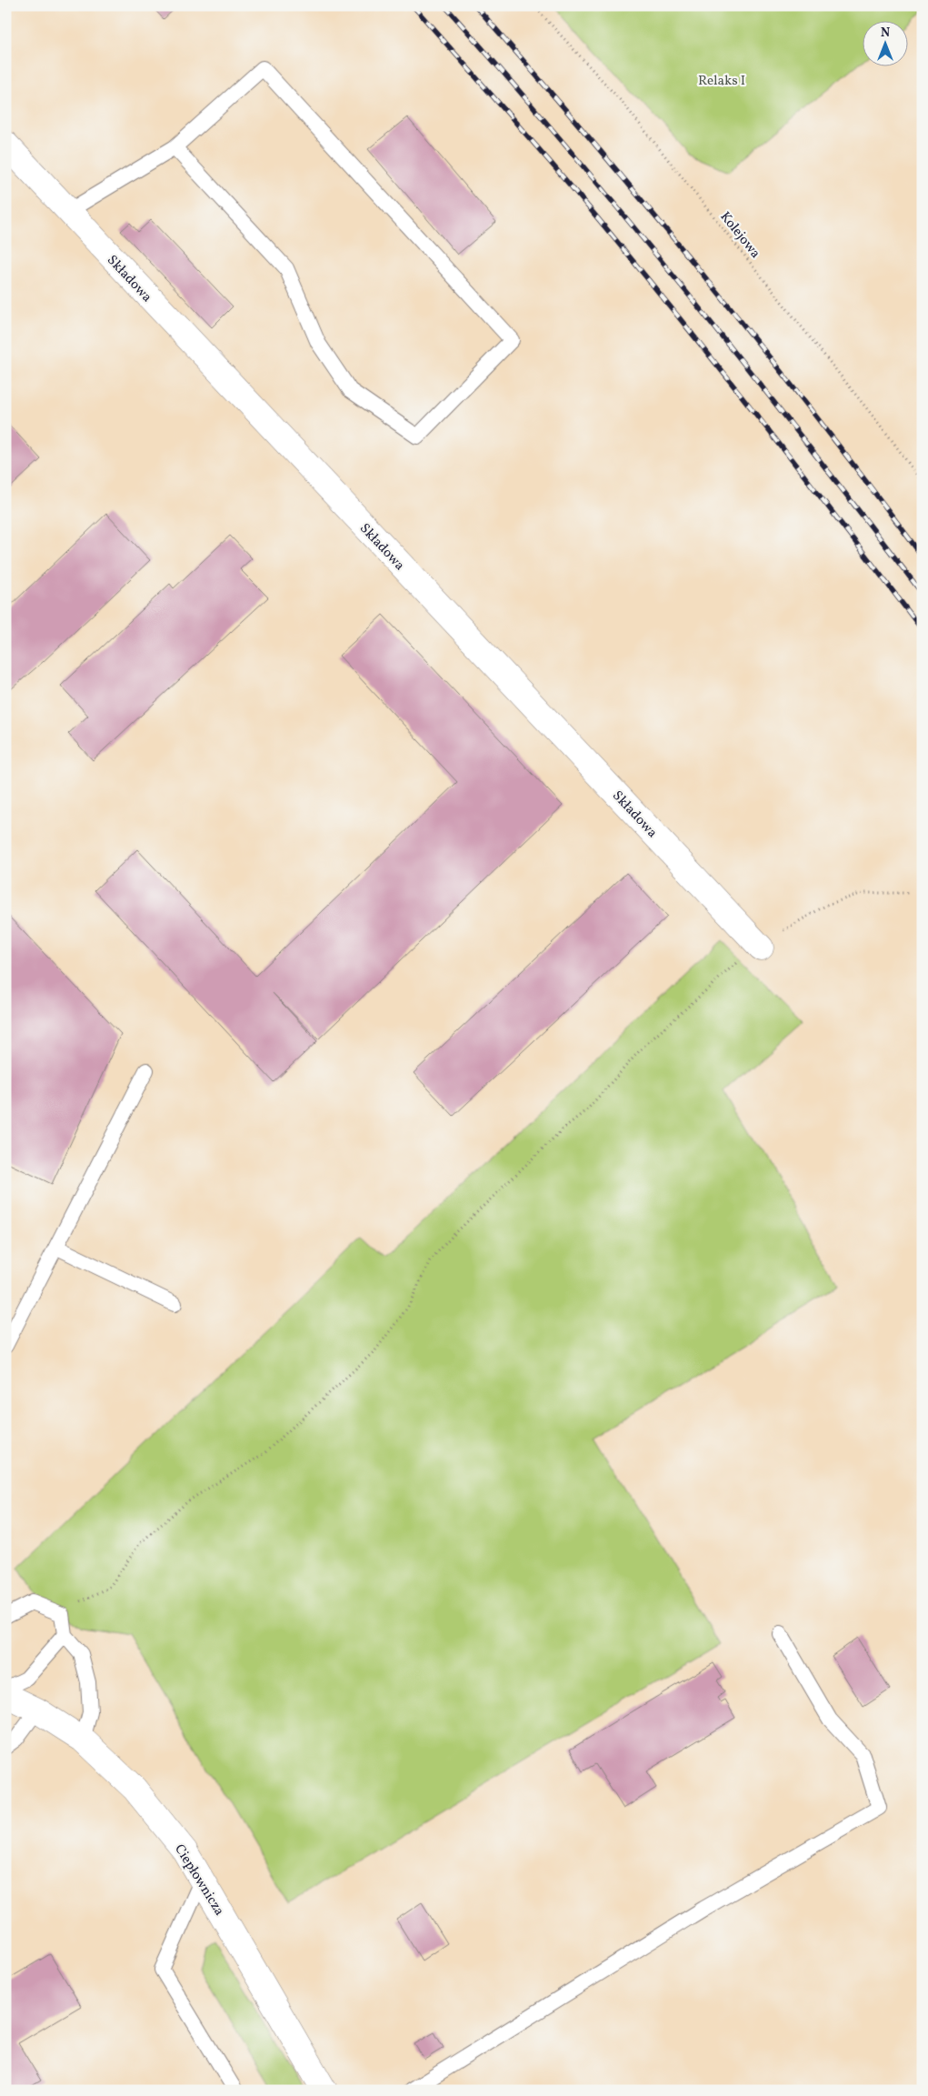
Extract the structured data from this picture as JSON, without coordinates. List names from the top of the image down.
{
  "streets": {
    "street": ["Składowa", "Ciepłownicza"],
    "path": ["Kolejowa"]
  },
  "parks": ["Relaks I"],
  "north": "top"
}
